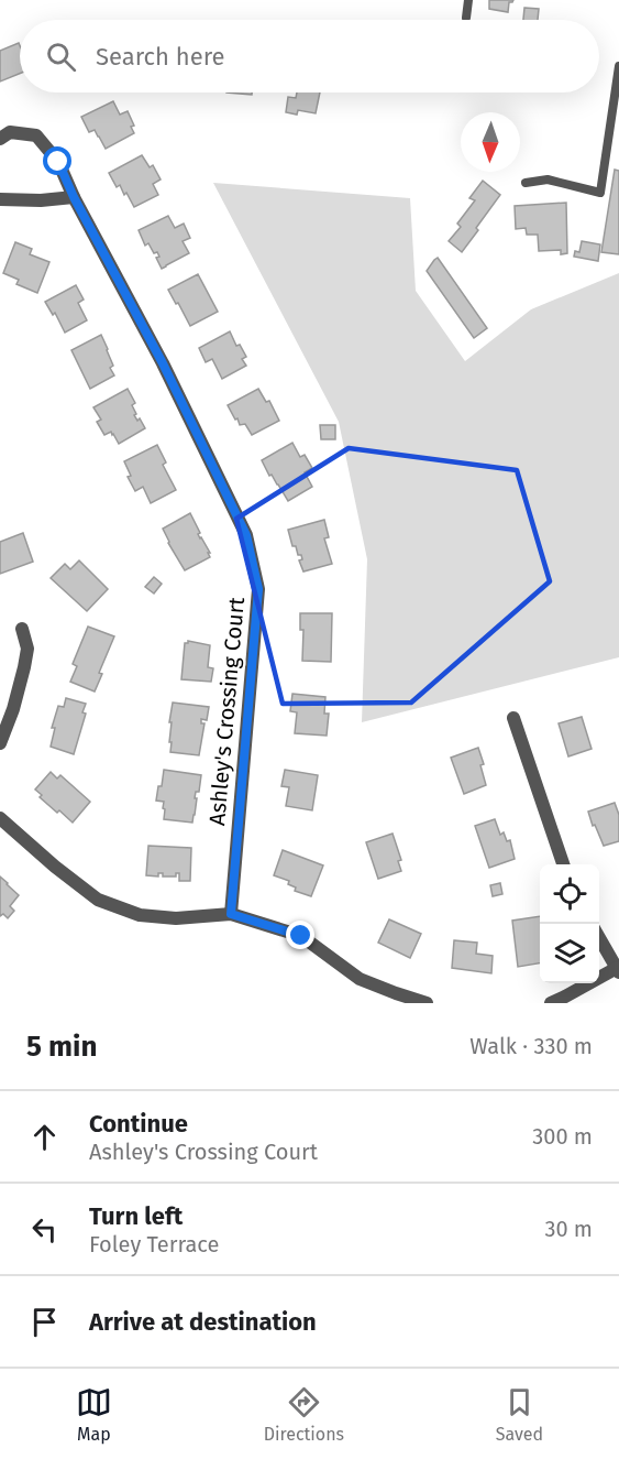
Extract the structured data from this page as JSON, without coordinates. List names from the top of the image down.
{
  "streets": {
    "street": ["Ashley's Crossing Court"]
  },
  "north": "bottom",
  "page": {
    "search": "Search here",
    "heading": ["5 min", "Walk · 330 m"],
    "list": [
      ["Continue", "Ashley's Crossing Court", "300 m"],
      ["Turn left", "Foley Terrace", "30 m"],
      "Arrive at destination"
    ],
    "nav": ["Map", "Directions", "Saved"]
  }
}
